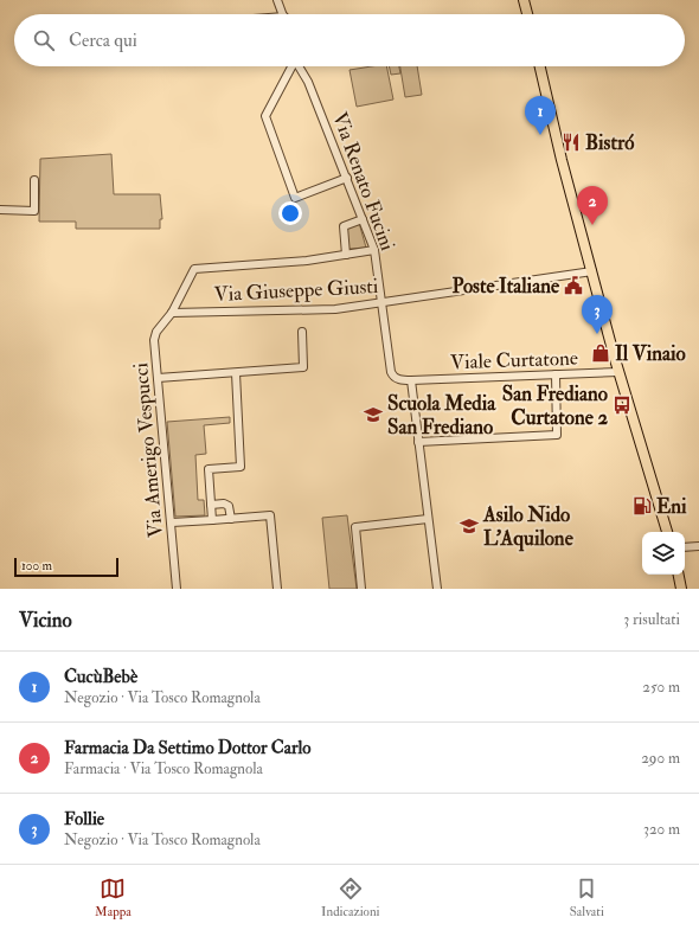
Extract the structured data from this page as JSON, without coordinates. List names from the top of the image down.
{
  "streets": {
    "street": [
      "Via Renato Fucini",
      "Via Giuseppe Giusti",
      "Viale Curtatone",
      "Via Amerigo Vespucci"
    ]
  },
  "crossings": [
    ["Via Renato Fucini", "Via Giuseppe Giusti"],
    ["Via Renato Fucini", "Viale Curtatone"],
    ["Via Giuseppe Giusti", "Via Amerigo Vespucci"]
  ],
  "places": {
    "restaurant": ["Bistró"],
    "public building": ["Poste Italiane"],
    "shop": ["Il Vinaio"],
    "bus stop": ["San Frediano Curtatone 2"],
    "school or university": ["Scuola Media San Frediano", "Asilo Nido L'Aquilone"],
    "fuel station": ["Eni"]
  },
  "scale_bar": "100 m",
  "page": {
    "search": "Cerca qui",
    "pins": ["1", "2", "3"],
    "scale": "100 m",
    "heading": ["Vicino", "3 risultati"],
    "list": [
      {
        "mark": "1",
        "name": "CucùBebè",
        "note": "Negozio · Via Tosco Romagnola",
        "value": "250 m"
      },
      {
        "mark": "2",
        "name": "Farmacia Da Settimo Dottor Carlo",
        "note": "Farmacia · Via Tosco Romagnola",
        "value": "290 m"
      },
      {
        "mark": "3",
        "name": "Follie",
        "note": "Negozio · Via Tosco Romagnola",
        "value": "320 m"
      }
    ],
    "nav": ["Mappa", "Indicazioni", "Salvati"]
  }
}
